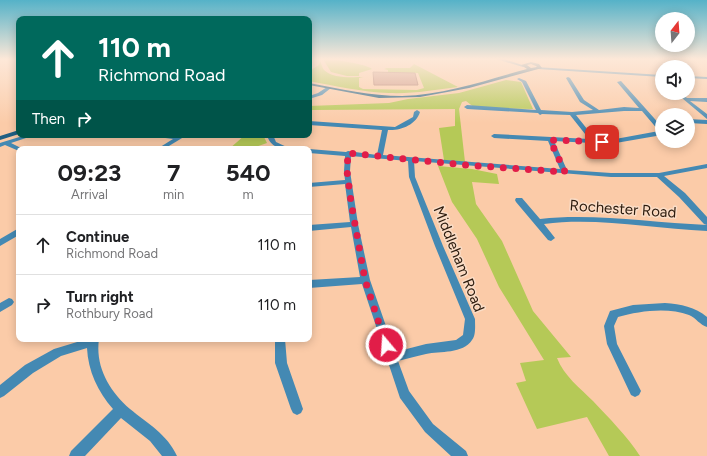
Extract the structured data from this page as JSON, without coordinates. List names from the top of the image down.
{
  "streets": {
    "street": ["Rochester Road", "Middleham Road"]
  },
  "north": "top",
  "page": {
    "turn": ["110 m", "Richmond Road"],
    "then": "Then",
    "eta": [
      "09:23",
      "Arrival",
      "7",
      "min",
      "540",
      "m"
    ],
    "list": [
      {
        "name": "Continue",
        "note": "Richmond Road",
        "value": "110 m"
      },
      {
        "name": "Turn right",
        "note": "Rothbury Road",
        "value": "110 m"
      }
    ]
  }
}
